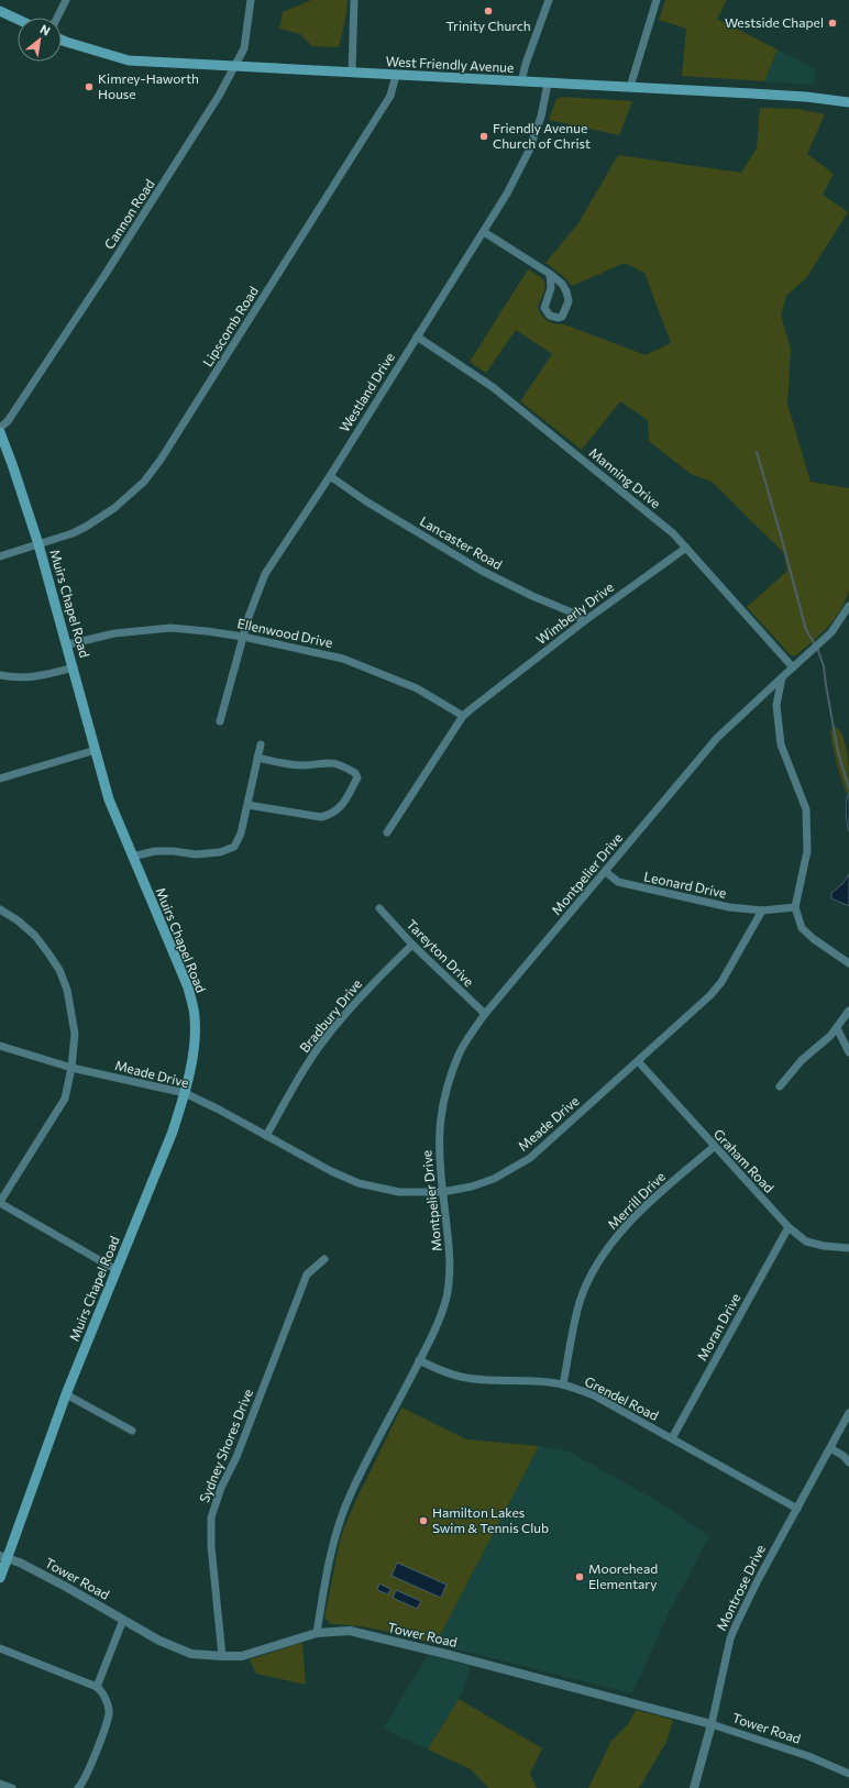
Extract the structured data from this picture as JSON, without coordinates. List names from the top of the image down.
{
  "streets": {
    "main road": ["West Friendly Avenue", "Muirs Chapel Road"],
    "street": [
      "Cannon Road",
      "Lipscomb Road",
      "Westland Drive",
      "Manning Drive",
      "Lancaster Road",
      "Wimberly Drive",
      "Ellenwood Drive",
      "Montpelier Drive",
      "Leonard Drive",
      "Tareyton Drive",
      "Bradbury Drive",
      "Meade Drive",
      "Graham Road",
      "Merrill Drive",
      "Moran Drive",
      "Grendel Road",
      "Sydney Shores Drive",
      "Tower Road",
      "Montrose Drive"
    ]
  },
  "crossings": [
    ["West Friendly Avenue", "Cannon Road"],
    ["West Friendly Avenue", "Lipscomb Road"],
    ["West Friendly Avenue", "Westland Drive"],
    ["Lipscomb Road", "Muirs Chapel Road"],
    ["Westland Drive", "Manning Drive"],
    ["Westland Drive", "Lancaster Road"],
    ["Westland Drive", "Ellenwood Drive"],
    ["Manning Drive", "Wimberly Drive"],
    ["Manning Drive", "Montpelier Drive"],
    ["Lancaster Road", "Wimberly Drive"],
    ["Muirs Chapel Road", "Ellenwood Drive"],
    ["Muirs Chapel Road", "Meade Drive"],
    ["Muirs Chapel Road", "Tower Road"],
    ["Wimberly Drive", "Ellenwood Drive"],
    ["Montpelier Drive", "Leonard Drive"],
    ["Montpelier Drive", "Tareyton Drive"],
    ["Montpelier Drive", "Meade Drive"],
    ["Montpelier Drive", "Grendel Road"],
    ["Montpelier Drive", "Tower Road"],
    ["Leonard Drive", "Meade Drive"],
    ["Tareyton Drive", "Bradbury Drive"],
    ["Bradbury Drive", "Meade Drive"],
    ["Meade Drive", "Graham Road"],
    ["Graham Road", "Merrill Drive"],
    ["Graham Road", "Moran Drive"],
    ["Merrill Drive", "Grendel Road"],
    ["Moran Drive", "Grendel Road"],
    ["Grendel Road", "Montrose Drive"],
    ["Sydney Shores Drive", "Tower Road"],
    ["Tower Road", "Montrose Drive"]
  ],
  "places": [
    "Trinity Church",
    "Westside Chapel",
    "Kimrey-Haworth House",
    "Friendly Avenue Church of Christ",
    "Hamilton Lakes Swim & Tennis Club",
    "Moorehead Elementary"
  ],
  "north": "top right"
}
